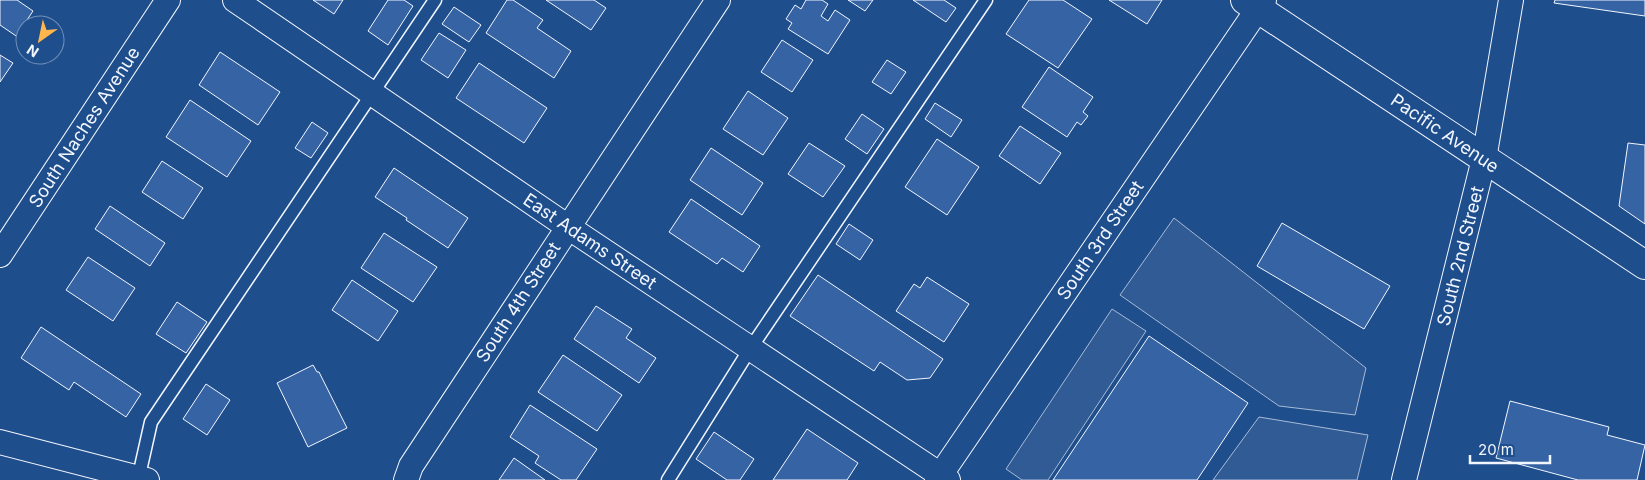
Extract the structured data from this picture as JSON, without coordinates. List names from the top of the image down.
{
  "streets": {
    "street": [
      "South Naches Avenue",
      "Pacific Avenue",
      "South 3rd Street",
      "East Adams Street",
      "South 2nd Street",
      "South 4th Street"
    ]
  },
  "crossings": [
    ["Pacific Avenue", "South 3rd Street"],
    ["Pacific Avenue", "South 2nd Street"],
    ["South 3rd Street", "East Adams Street"],
    ["East Adams Street", "South 4th Street"]
  ],
  "scale_bar": "20 m",
  "north": "bottom left"
}
